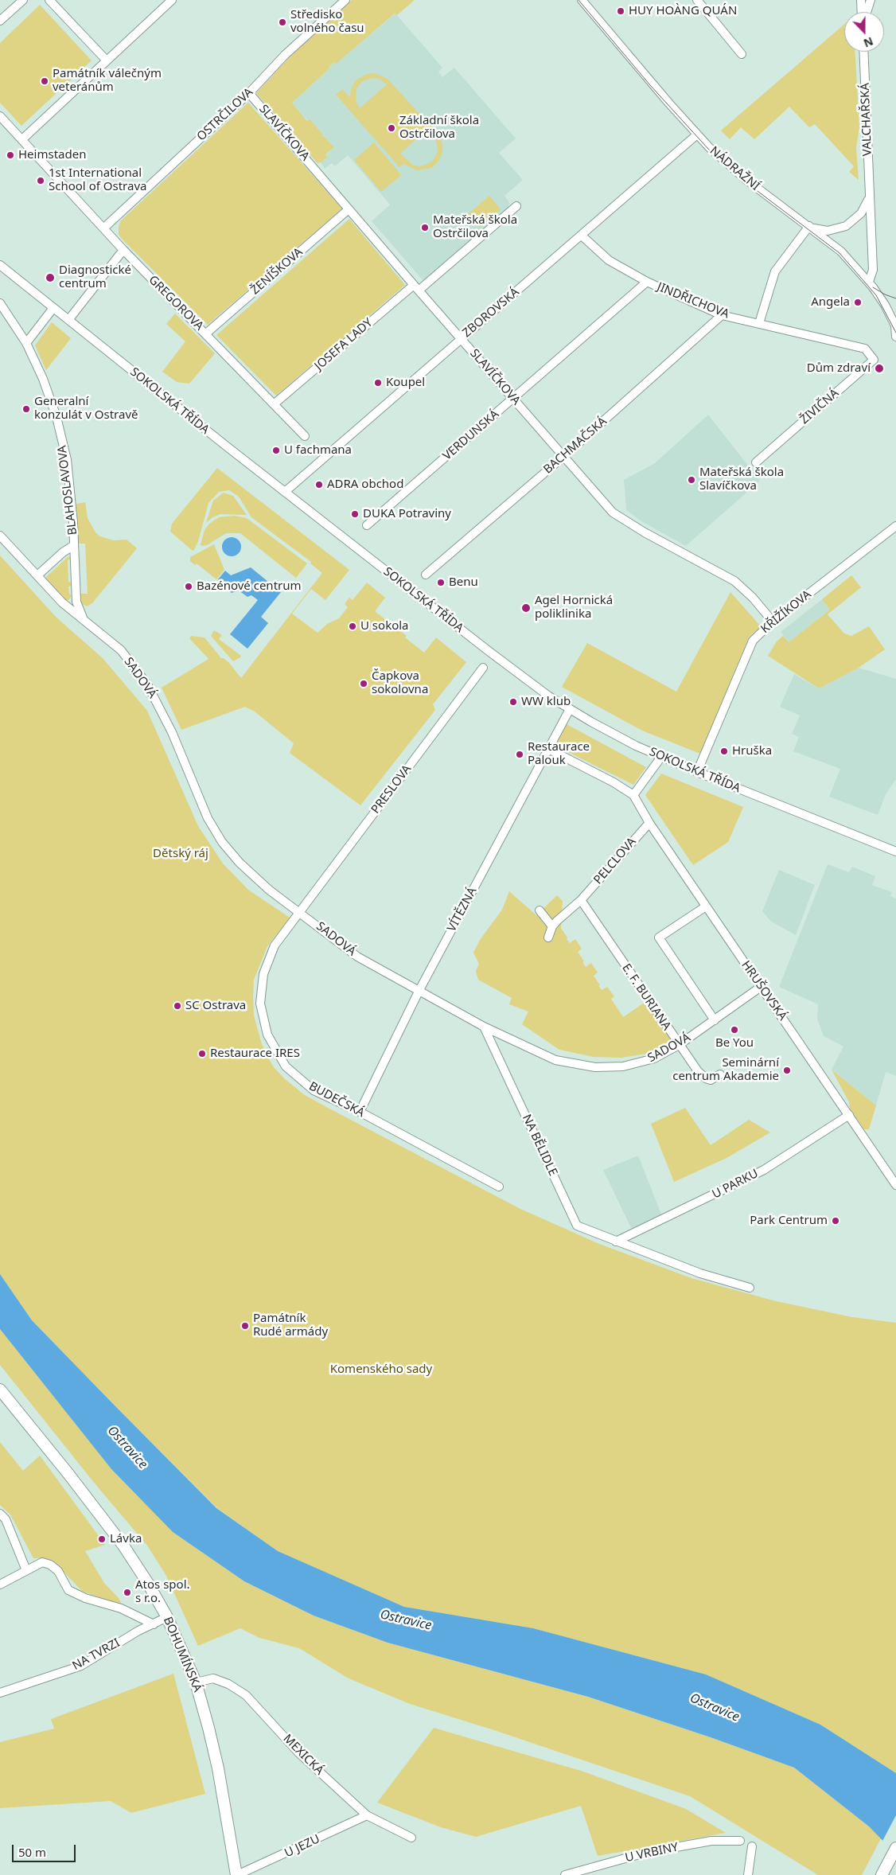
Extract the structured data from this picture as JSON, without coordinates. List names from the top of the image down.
{
  "streets": {
    "main road": ["BOHUMÍNSKÁ"],
    "street": [
      "OSTRČILOVA",
      "VALCHAŘSKÁ",
      "SLAVÍČKOVA",
      "NÁDRAŽNÍ",
      "ŽENÍŠKOVA",
      "JINDŘICHOVA",
      "GREGOROVA",
      "ZBOROVSKÁ",
      "JOSEFA LADY",
      "SOKOLSKÁ TŘÍDA",
      "ŽIVIČNÁ",
      "VERDUNSKÁ",
      "BACHMAČSKÁ",
      "BLAHOSLAVOVA",
      "KŘIŽÍKOVA",
      "SADOVÁ",
      "PRESLOVA",
      "PELCLOVA",
      "VÍTĚZNÁ",
      "HRUŠOVSKÁ",
      "E. F. BURIANA",
      "BUDEČSKÁ",
      "NA BĚLIDLE",
      "U PARKU",
      "NA TVRZI",
      "MEXICKÁ",
      "U JEZU",
      "U VRBINY"
    ]
  },
  "crossings": [
    ["OSTRČILOVA", "SLAVÍČKOVA"],
    ["OSTRČILOVA", "GREGOROVA"],
    ["VALCHAŘSKÁ", "NÁDRAŽNÍ"],
    ["SLAVÍČKOVA", "ŽENÍŠKOVA"],
    ["SLAVÍČKOVA", "ZBOROVSKÁ"],
    ["SLAVÍČKOVA", "JOSEFA LADY"],
    ["SLAVÍČKOVA", "VERDUNSKÁ"],
    ["SLAVÍČKOVA", "BACHMAČSKÁ"],
    ["SLAVÍČKOVA", "KŘIŽÍKOVA"],
    ["NÁDRAŽNÍ", "ZBOROVSKÁ"],
    ["ŽENÍŠKOVA", "GREGOROVA"],
    ["JINDŘICHOVA", "ZBOROVSKÁ"],
    ["JINDŘICHOVA", "ŽIVIČNÁ"],
    ["JINDŘICHOVA", "VERDUNSKÁ"],
    ["JINDŘICHOVA", "BACHMAČSKÁ"],
    ["GREGOROVA", "JOSEFA LADY"],
    ["ZBOROVSKÁ", "SOKOLSKÁ TŘÍDA"],
    ["SOKOLSKÁ TŘÍDA", "KŘIŽÍKOVA"],
    ["SOKOLSKÁ TŘÍDA", "VÍTĚZNÁ"],
    ["BLAHOSLAVOVA", "SADOVÁ"],
    ["SADOVÁ", "PRESLOVA"],
    ["SADOVÁ", "VÍTĚZNÁ"],
    ["SADOVÁ", "HRUŠOVSKÁ"],
    ["SADOVÁ", "E. F. BURIANA"],
    ["SADOVÁ", "BUDEČSKÁ"],
    ["SADOVÁ", "NA BĚLIDLE"],
    ["PRESLOVA", "BUDEČSKÁ"],
    ["PELCLOVA", "HRUŠOVSKÁ"],
    ["PELCLOVA", "E. F. BURIANA"],
    ["VÍTĚZNÁ", "BUDEČSKÁ"],
    ["HRUŠOVSKÁ", "U PARKU"],
    ["NA BĚLIDLE", "U PARKU"],
    ["NA TVRZI", "BOHUMÍNSKÁ"],
    ["BOHUMÍNSKÁ", "MEXICKÁ"],
    ["BOHUMÍNSKÁ", "U JEZU"],
    ["MEXICKÁ", "U JEZU"]
  ],
  "water": ["Ostravice"],
  "parks": ["Dětský ráj", "Komenského sady"],
  "places": [
    "HUY HOÀNG QUÁN",
    "Středisko volného času",
    "Památník válečným veteránům",
    "Základní škola Ostrčilova",
    "Heimstaden",
    "1st International School of Ostrava",
    "Mateřská škola Ostrčilova",
    "Diagnostické centrum",
    "Angela",
    "Dům zdraví",
    "Koupel",
    "Generalní konzulát v Ostravě",
    "U fachmana",
    "Mateřská škola Slavíčkova",
    "ADRA obchod",
    "DUKA Potraviny",
    "Benu",
    "Bazénové centrum",
    "Agel Hornická poliklinika",
    "U sokola",
    "Čapkova sokolovna",
    "WW klub",
    "Hruška",
    "Restaurace Palouk",
    "SC Ostrava",
    "Be You",
    "Restaurace IRES",
    "Seminární centrum Akademie",
    "Park Centrum",
    "Památník Rudé armády",
    "Lávka",
    "Atos spol. s r.o."
  ],
  "scale_bar": "50 m",
  "north": "bottom"
}
